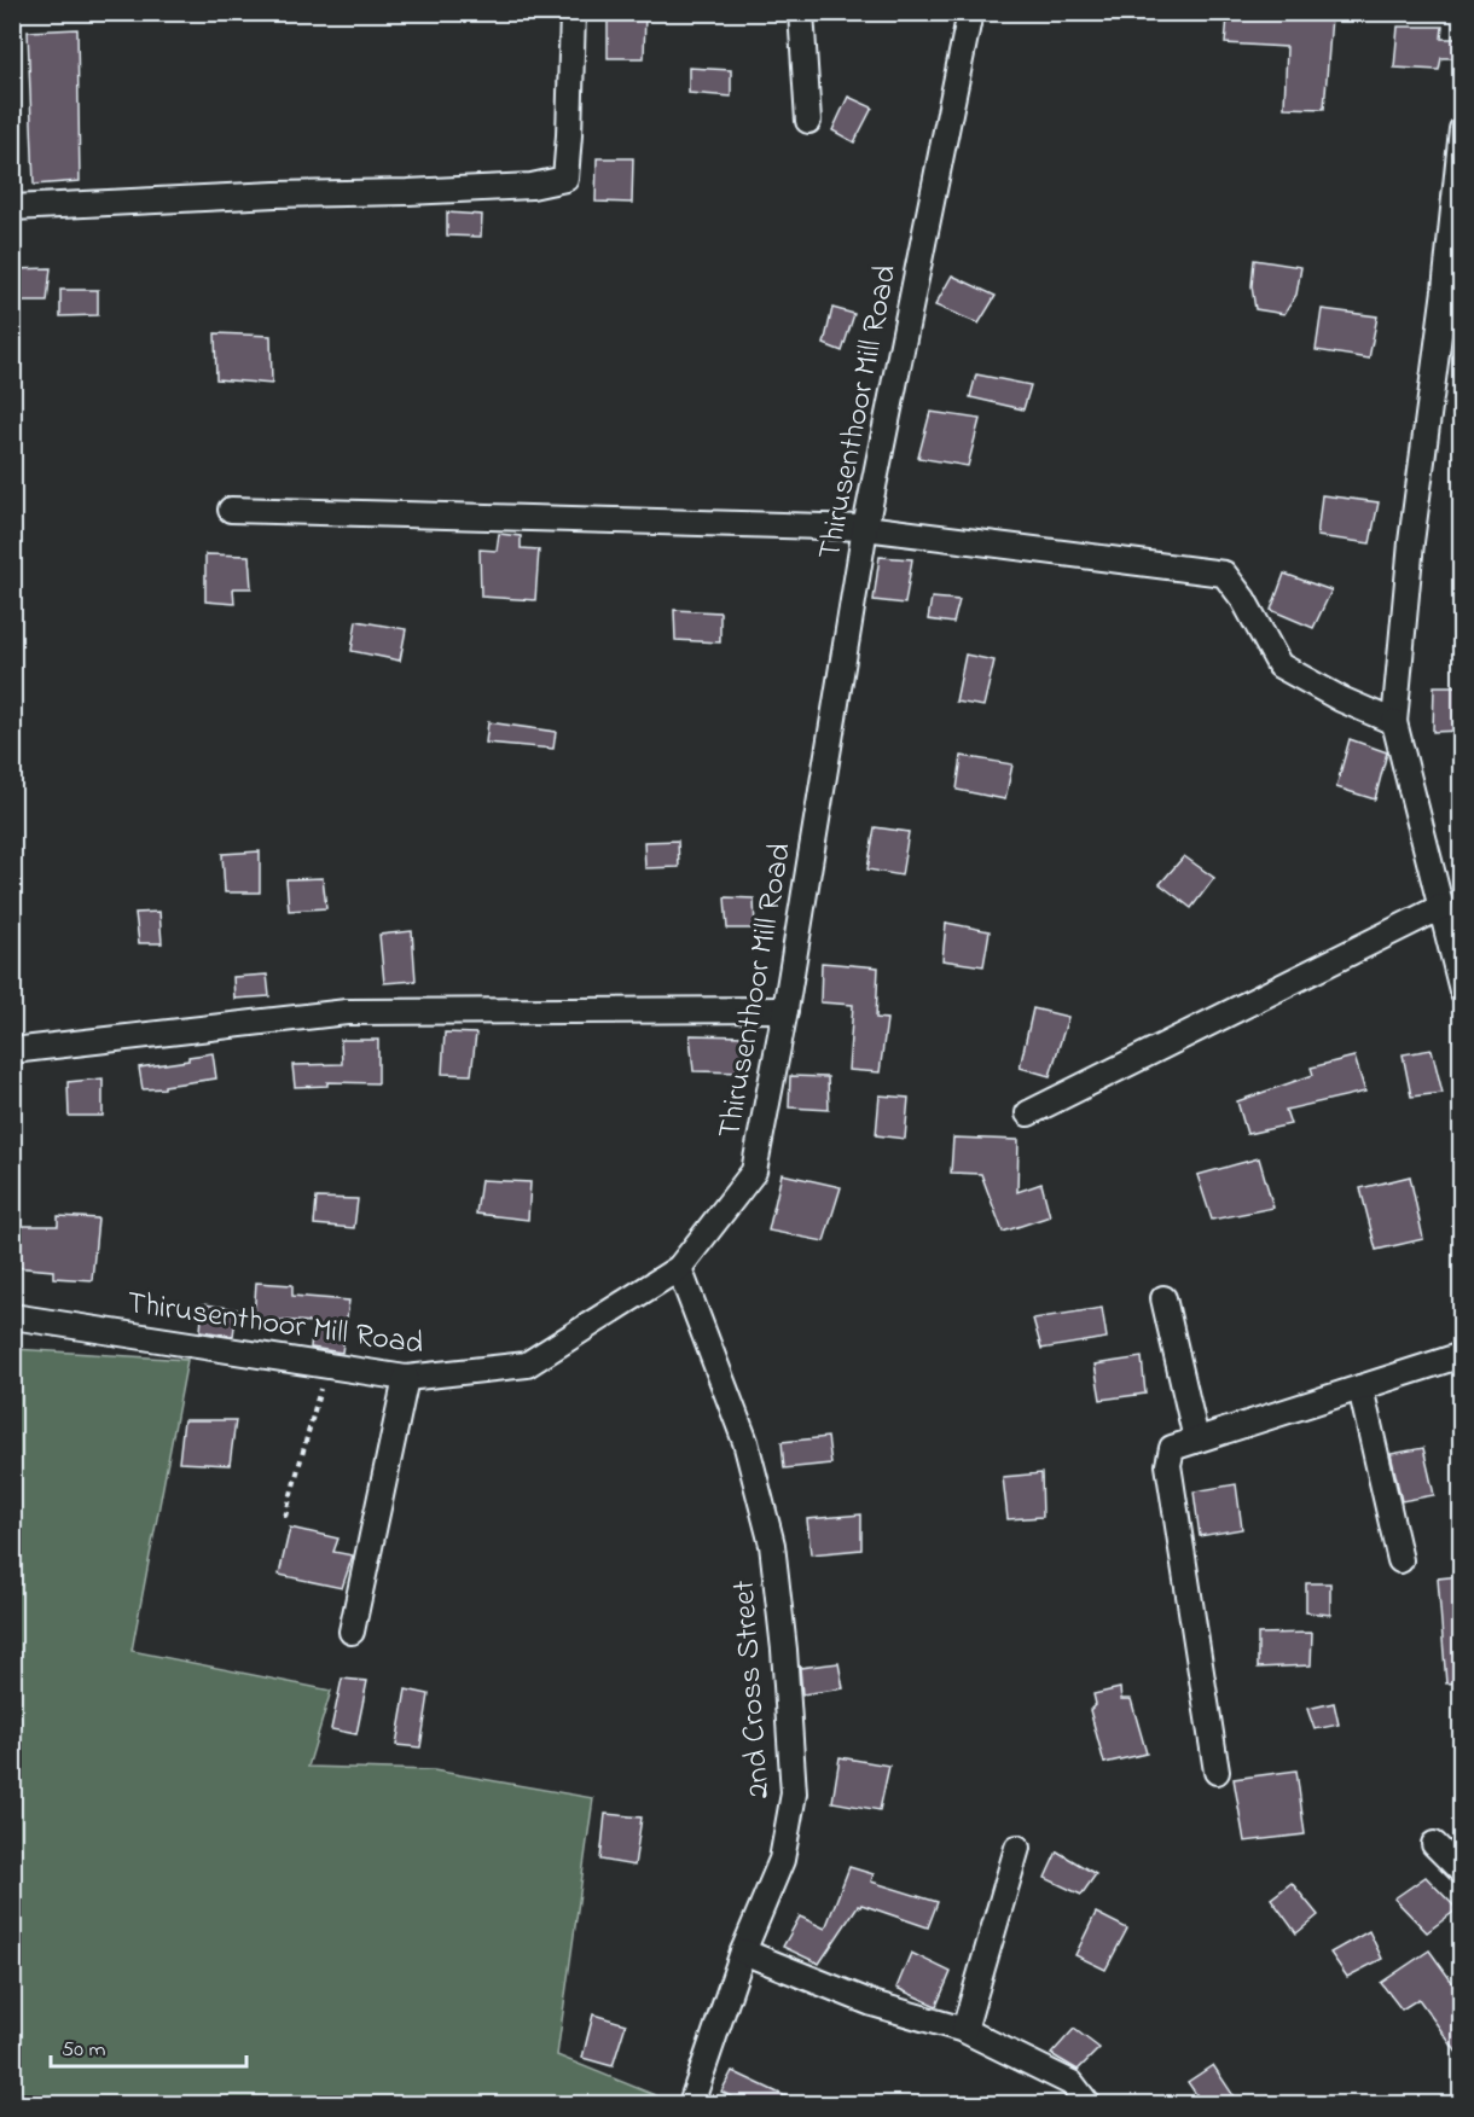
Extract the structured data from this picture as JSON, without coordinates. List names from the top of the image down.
{
  "streets": {
    "street": ["Thirusenthoor Mill Road", "2nd Cross Street"]
  },
  "crossings": [
    ["Thirusenthoor Mill Road", "2nd Cross Street"]
  ],
  "scale_bar": "50 m"
}
